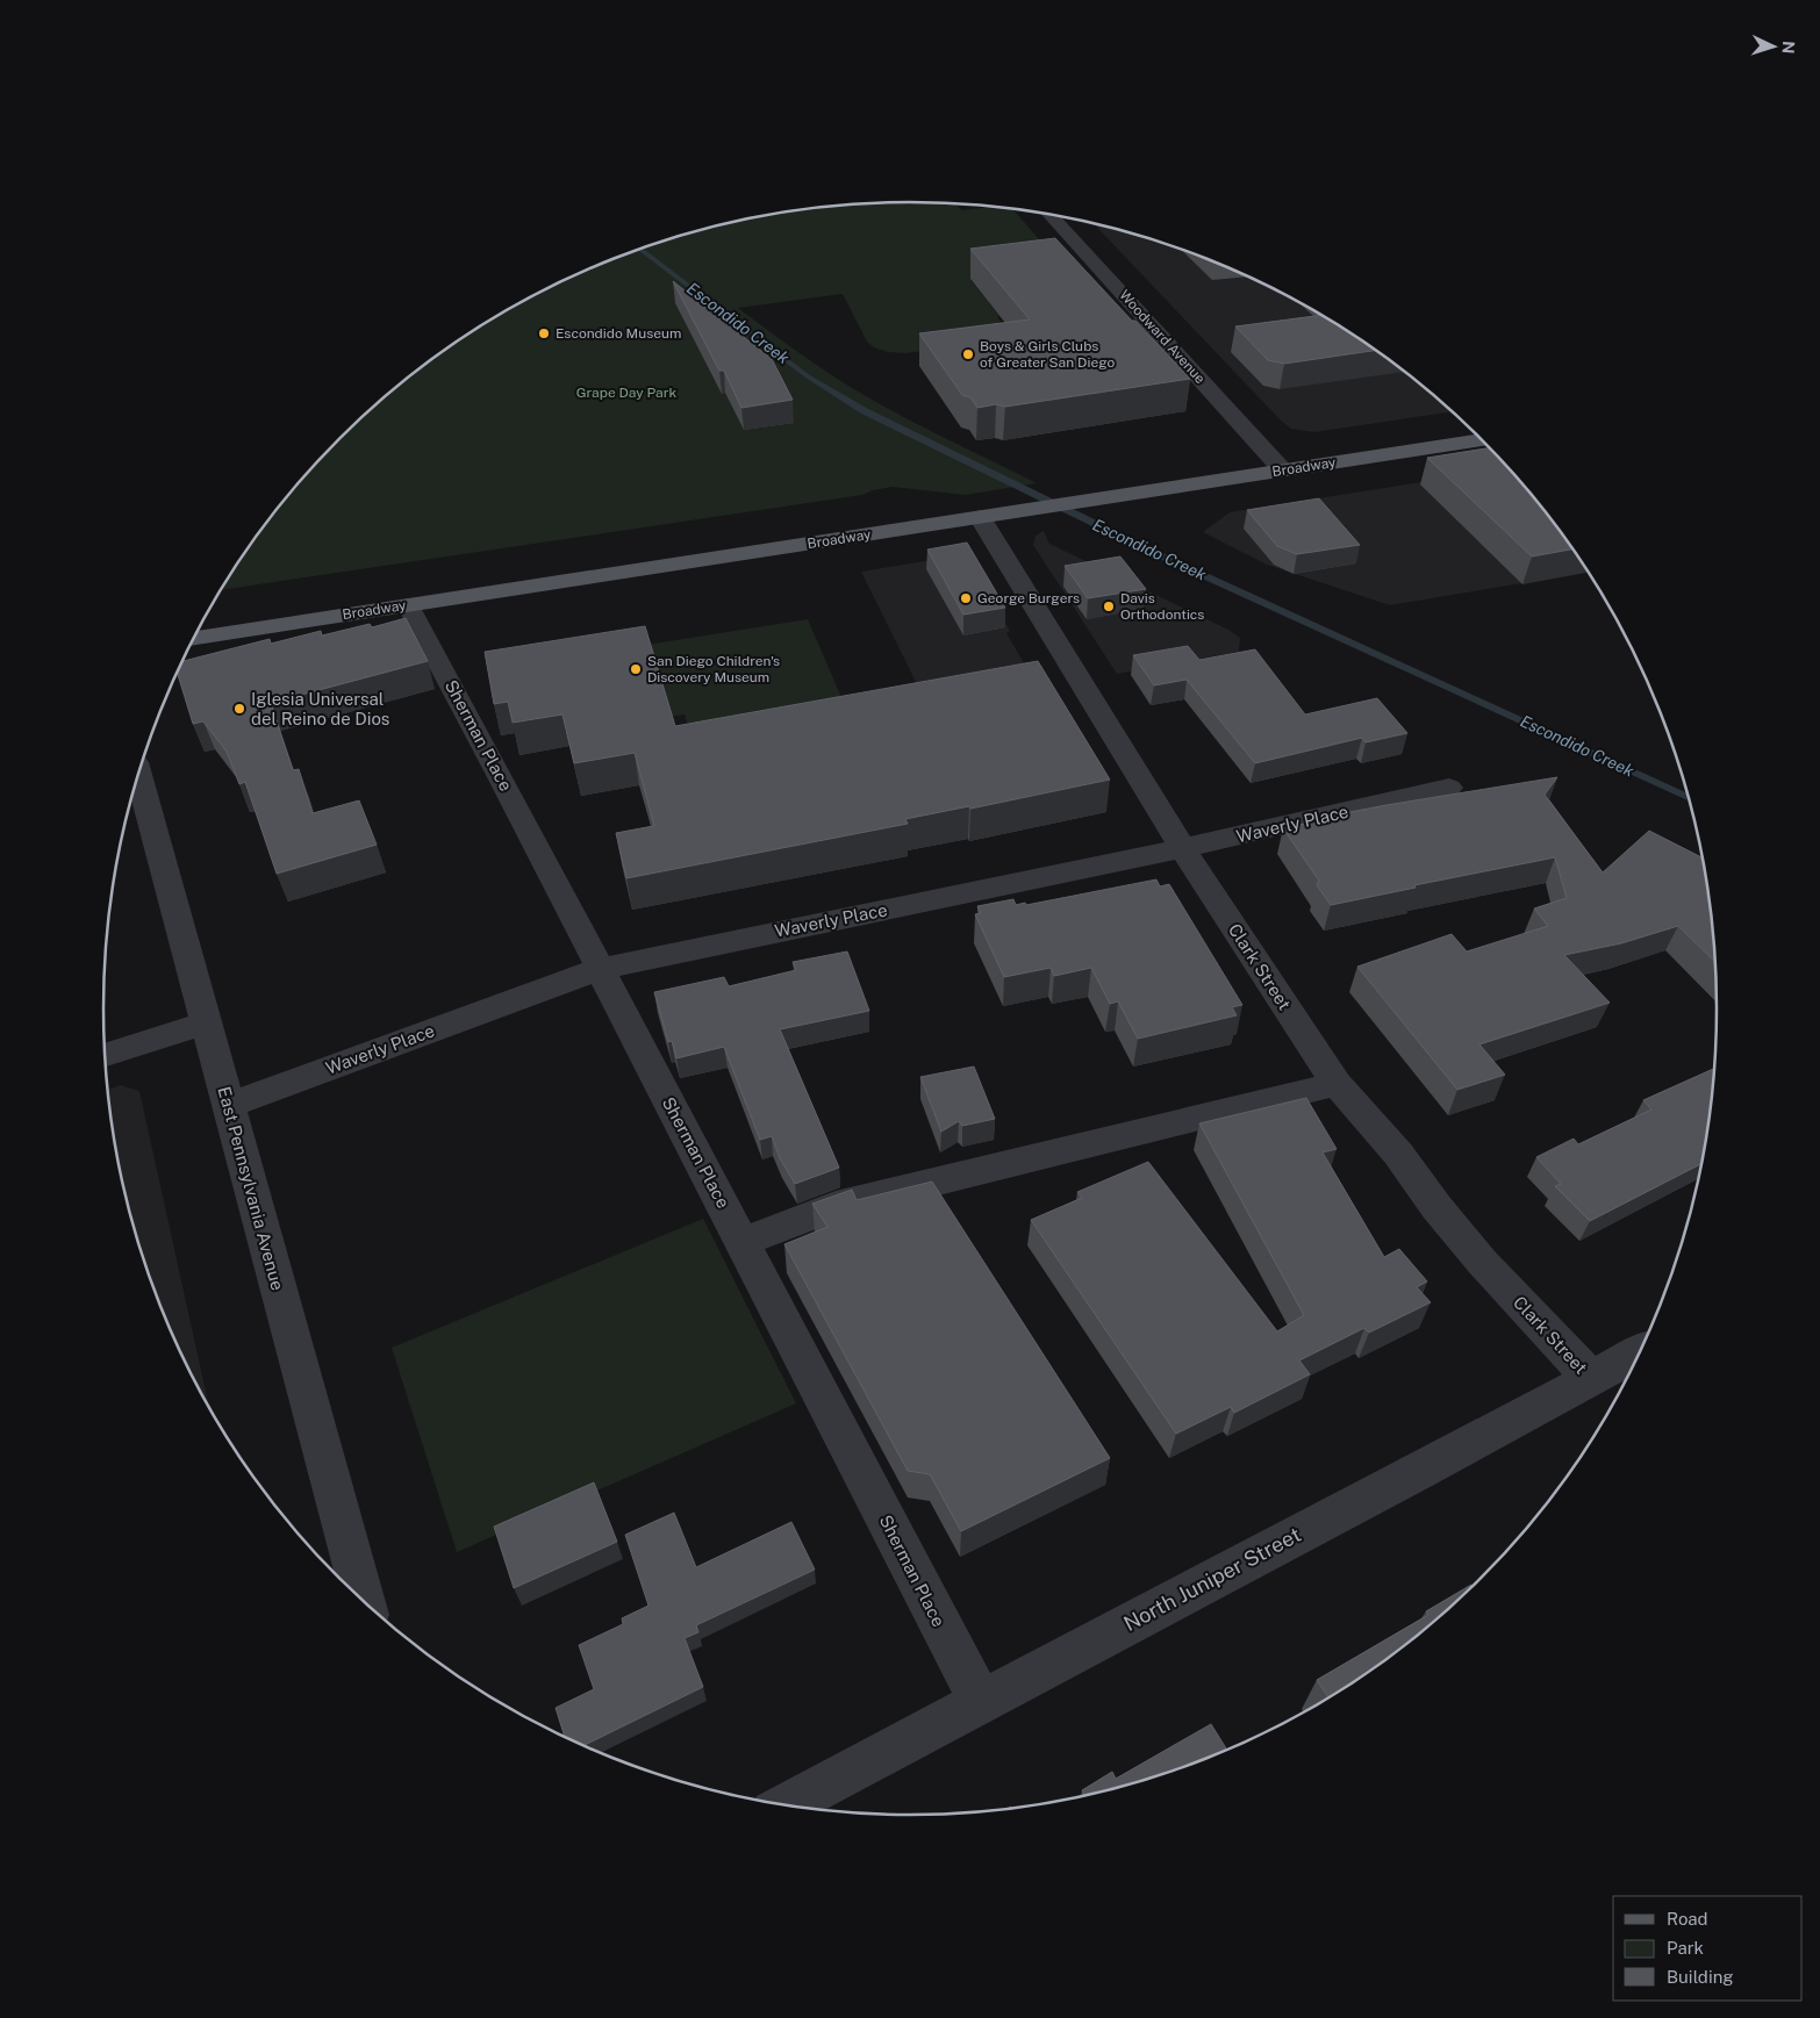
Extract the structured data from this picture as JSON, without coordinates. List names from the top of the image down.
{
  "streets": {
    "main road": ["Broadway"],
    "street": [
      "Woodward Avenue",
      "Sherman Place",
      "Waverly Place",
      "Clark Street",
      "East Pennsylvania Avenue",
      "North Juniper Street"
    ]
  },
  "crossings": [
    ["Woodward Avenue", "Broadway"],
    ["Broadway", "Sherman Place"],
    ["Broadway", "Clark Street"],
    ["Sherman Place", "Waverly Place"],
    ["Sherman Place", "North Juniper Street"],
    ["Waverly Place", "Clark Street"],
    ["Waverly Place", "East Pennsylvania Avenue"],
    ["Clark Street", "North Juniper Street"]
  ],
  "water": ["Escondido Creek"],
  "parks": ["Grape Day Park"],
  "places": [
    "Escondido Museum",
    "Boys & Girls Clubs of Greater San Diego",
    "George Burgers",
    "Davis Orthodontics",
    "San Diego Children's Discovery Museum",
    "Iglesia Universal del Reino de Dios"
  ],
  "legend": ["Road", "Park", "Building"],
  "north": "right"
}
